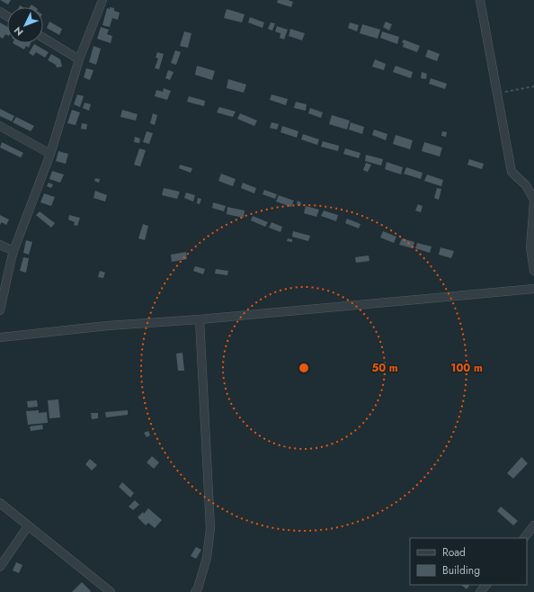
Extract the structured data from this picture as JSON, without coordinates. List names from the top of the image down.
{
  "legend": ["Road", "Building"],
  "north": "bottom left",
  "rings": ["50 m", "100 m"]
}
